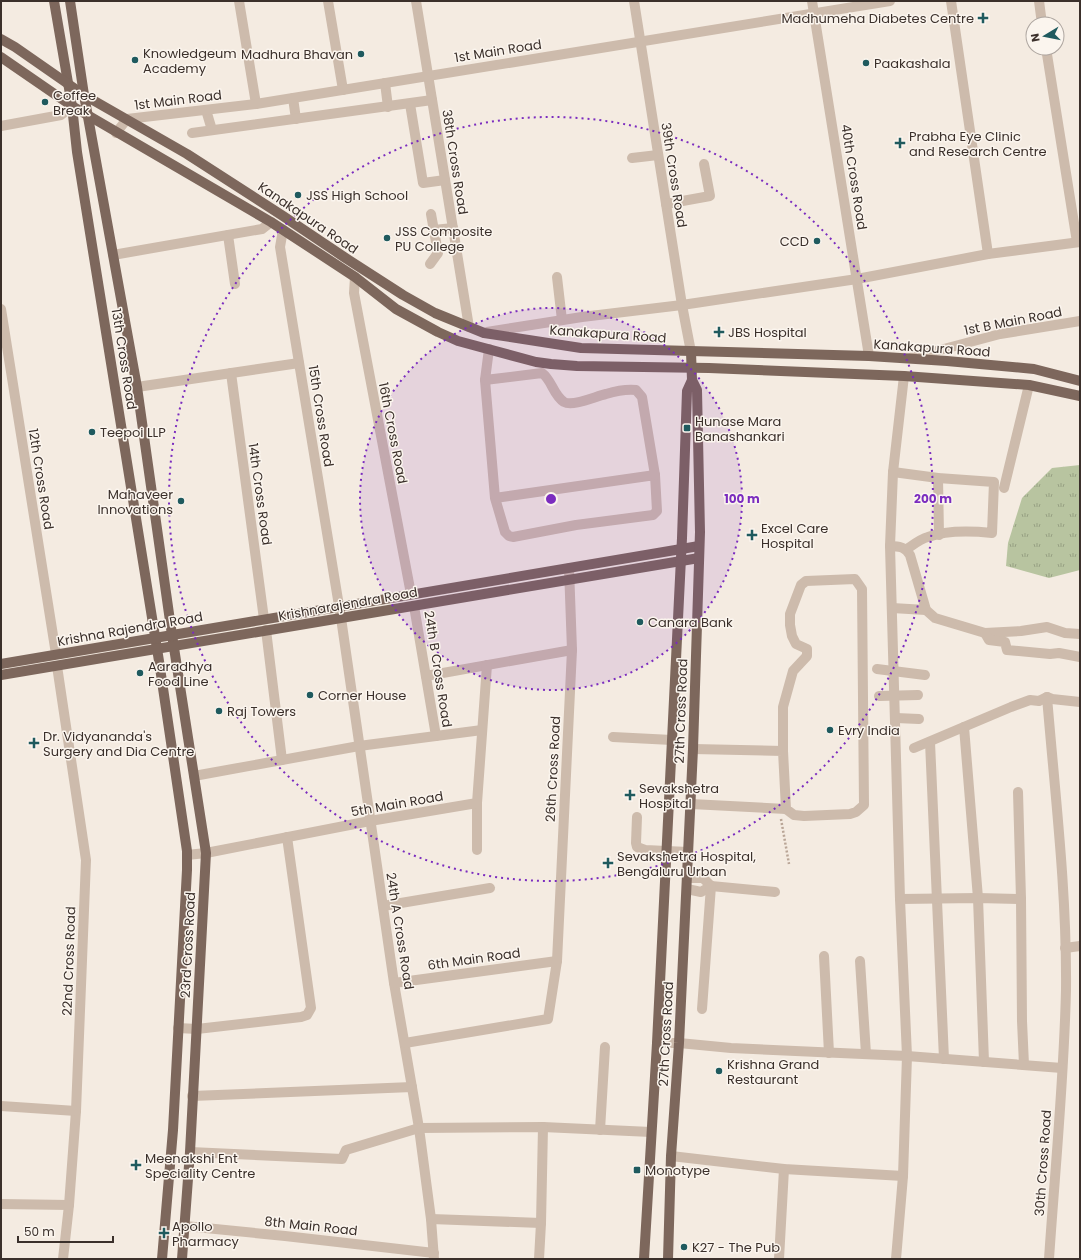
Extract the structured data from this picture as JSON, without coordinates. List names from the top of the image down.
{
  "streets": {
    "main road": [
      "Kanakapura Road",
      "13th Cross Road",
      "Krishnarajendra Road",
      "Krishna Rajendra Road",
      "27th Cross Road",
      "23rd Cross Road"
    ],
    "street": [
      "1st Main Road",
      "38th Cross Road",
      "39th Cross Road",
      "40th Cross Road",
      "1st B Main Road",
      "15th Cross Road",
      "16th Cross Road",
      "12th Cross Road",
      "14th Cross Road",
      "24th B Cross Road",
      "26th Cross Road",
      "5th Main Road",
      "24th A Cross Road",
      "6th Main Road",
      "22nd Cross Road",
      "30th Cross Road",
      "8th Main Road"
    ]
  },
  "crossings": [
    ["1st Main Road", "38th Cross Road"],
    ["1st Main Road", "39th Cross Road"],
    ["1st Main Road", "40th Cross Road"],
    ["1st Main Road", "Kanakapura Road"],
    ["38th Cross Road", "Kanakapura Road"],
    ["39th Cross Road", "Kanakapura Road"],
    ["39th Cross Road", "27th Cross Road"],
    ["40th Cross Road", "Kanakapura Road"],
    ["Kanakapura Road", "1st B Main Road"],
    ["Kanakapura Road", "13th Cross Road"],
    ["Kanakapura Road", "15th Cross Road"],
    ["Kanakapura Road", "16th Cross Road"],
    ["Kanakapura Road", "27th Cross Road"],
    ["13th Cross Road", "Krishna Rajendra Road"],
    ["13th Cross Road", "23rd Cross Road"],
    ["15th Cross Road", "Krishnarajendra Road"],
    ["15th Cross Road", "24th A Cross Road"],
    ["16th Cross Road", "Krishnarajendra Road"],
    ["12th Cross Road", "Krishna Rajendra Road"],
    ["14th Cross Road", "Krishnarajendra Road"],
    ["14th Cross Road", "Krishna Rajendra Road"],
    ["Krishnarajendra Road", "Krishna Rajendra Road"],
    ["Krishnarajendra Road", "24th B Cross Road"],
    ["Krishnarajendra Road", "27th Cross Road"],
    ["Krishnarajendra Road", "26th Cross Road"],
    ["Krishnarajendra Road", "24th A Cross Road"],
    ["Krishnarajendra Road", "23rd Cross Road"],
    ["Krishnarajendra Road", "22nd Cross Road"],
    ["Krishna Rajendra Road", "23rd Cross Road"],
    ["26th Cross Road", "24th A Cross Road"],
    ["26th Cross Road", "6th Main Road"],
    ["5th Main Road", "24th A Cross Road"],
    ["5th Main Road", "23rd Cross Road"],
    ["24th A Cross Road", "6th Main Road"],
    ["24th A Cross Road", "8th Main Road"],
    ["23rd Cross Road", "8th Main Road"]
  ],
  "places": {
    "health": [
      "Madhumeha Diabetes Centre",
      "Prabha Eye Clinic and Research Centre",
      "JBS Hospital",
      "Excel Care Hospital",
      "Dr. Vidyananda's Surgery and Dia Centre",
      "Sevakshetra Hospital",
      "Sevakshetra Hospital, Bengaluru Urban",
      "Meenakshi Ent Speciality Centre",
      "Apollo Pharmacy"
    ],
    "other": [
      "Madhura Bhavan",
      "Knowledgeum Academy",
      "Paakashala",
      "Coffee Break",
      "JSS High School",
      "JSS Composite PU College",
      "CCD",
      "Teepoi LLP",
      "Mahaveer Innovations",
      "Canara Bank",
      "Aaradhya Food Line",
      "Corner House",
      "Raj Towers",
      "Evry India",
      "Krishna Grand Restaurant",
      "K27 - The Pub"
    ],
    "transit": ["Hunase Mara Banashankari", "Monotype"]
  },
  "scale_bar": "50 m",
  "north": "left",
  "rings": ["100 m", "200 m"]
}
